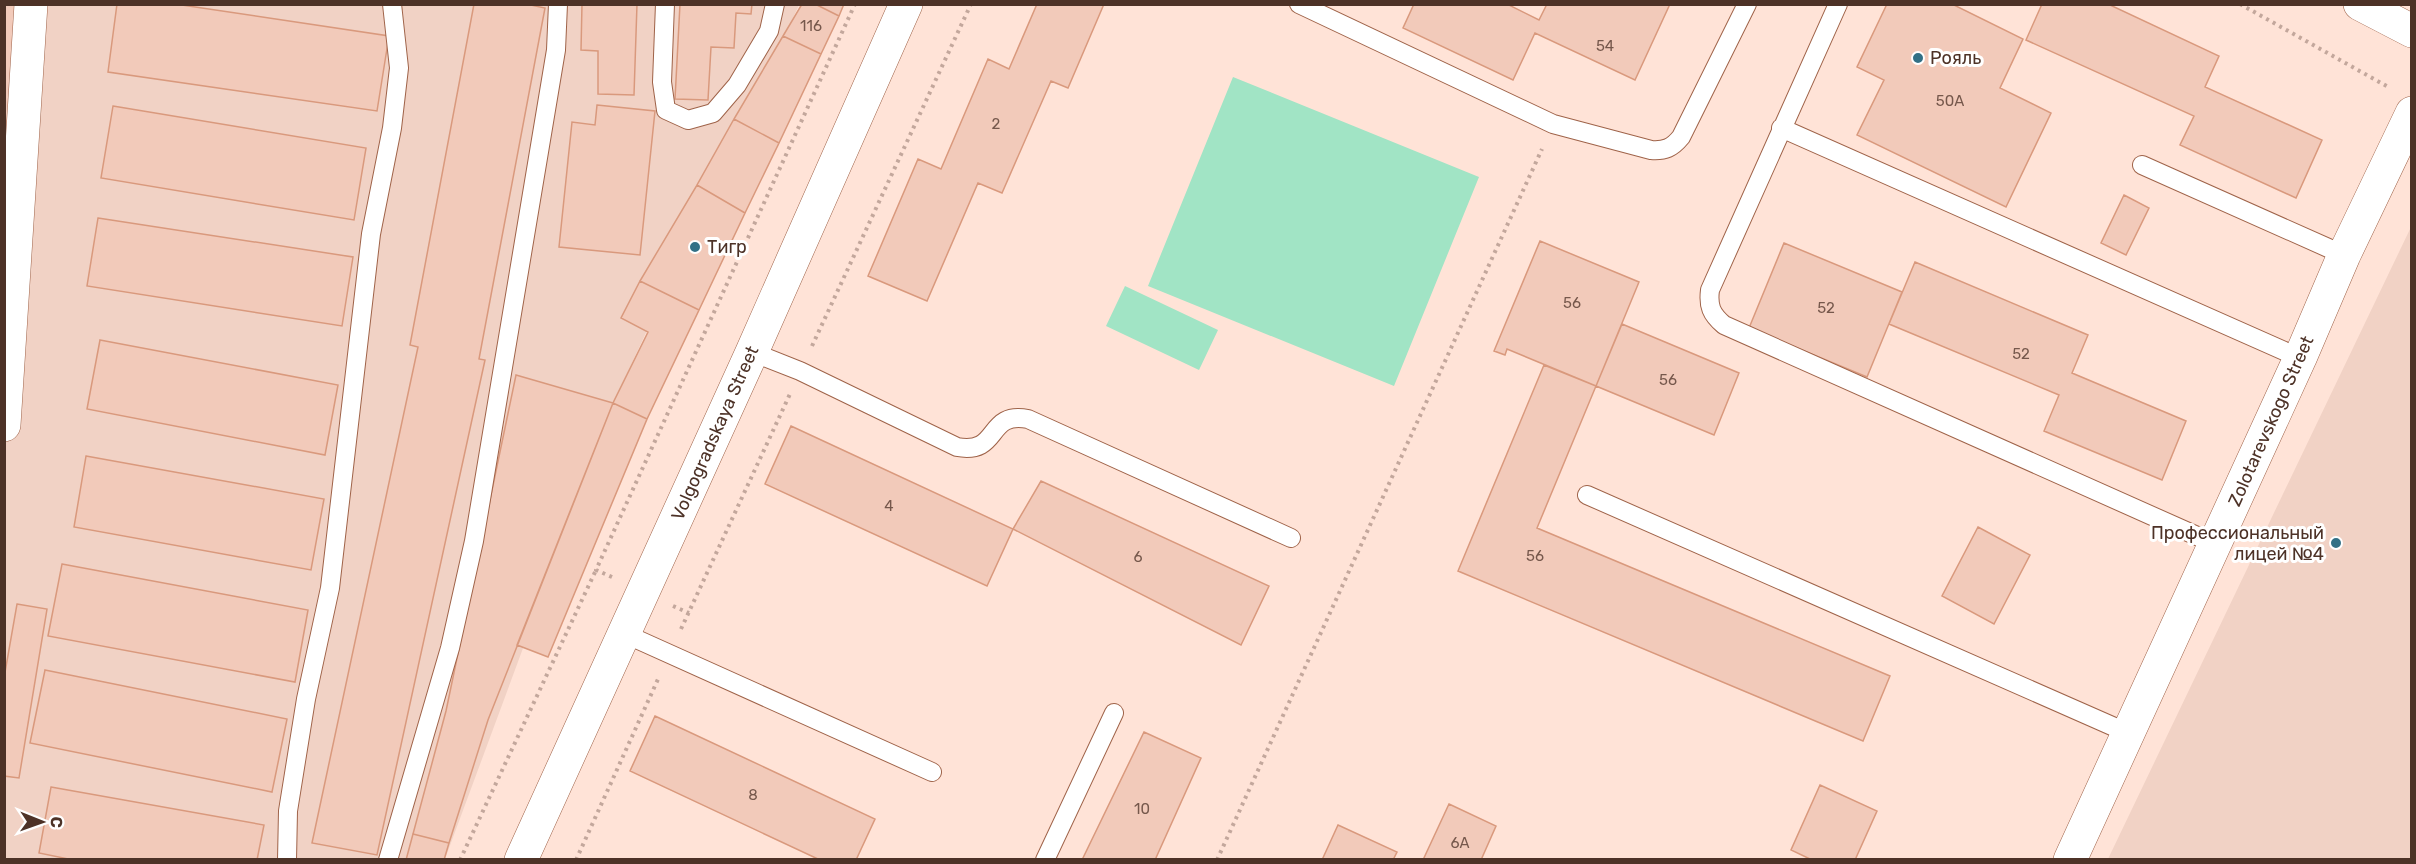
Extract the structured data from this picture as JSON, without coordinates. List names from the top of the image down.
{
  "streets": {
    "street": ["Zolotarevskogo Street", "Volgogradskaya Street"]
  },
  "places": ["Рояль", "Тигр", "Профессиональный лицей №4"],
  "house_numbers": [
    "116",
    "54",
    "50А",
    "2",
    "56",
    "52",
    "52",
    "56",
    "4",
    "56",
    "6",
    "8",
    "10",
    "6А"
  ],
  "north": "right"
}
